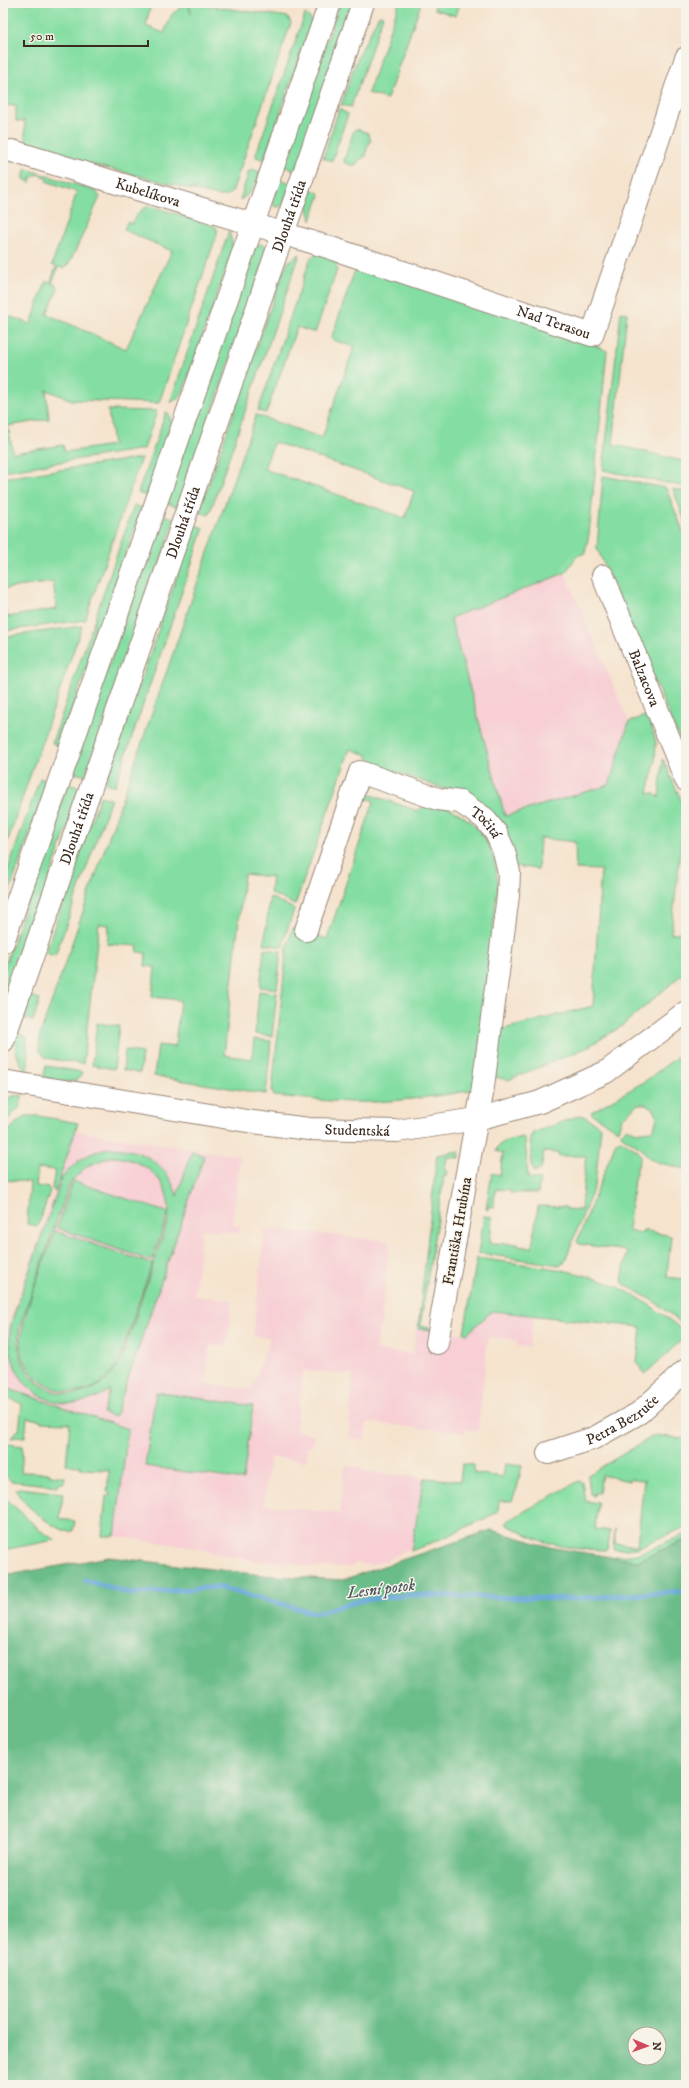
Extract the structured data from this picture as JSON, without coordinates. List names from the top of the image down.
{
  "streets": {
    "street": [
      "Kubelíkova",
      "Dlouhá třída",
      "Nad Terasou",
      "Balzacova",
      "Točitá",
      "Studentská",
      "Františka Hrubína",
      "Petra Bezruče"
    ]
  },
  "crossings": [
    ["Kubelíkova", "Dlouhá třída"],
    ["Kubelíkova", "Nad Terasou"],
    ["Dlouhá třída", "Nad Terasou"],
    ["Točitá", "Studentská"],
    ["Točitá", "Františka Hrubína"],
    ["Studentská", "Františka Hrubína"]
  ],
  "water": ["Lesní potok"],
  "scale_bar": "50 m",
  "north": "right"
}
